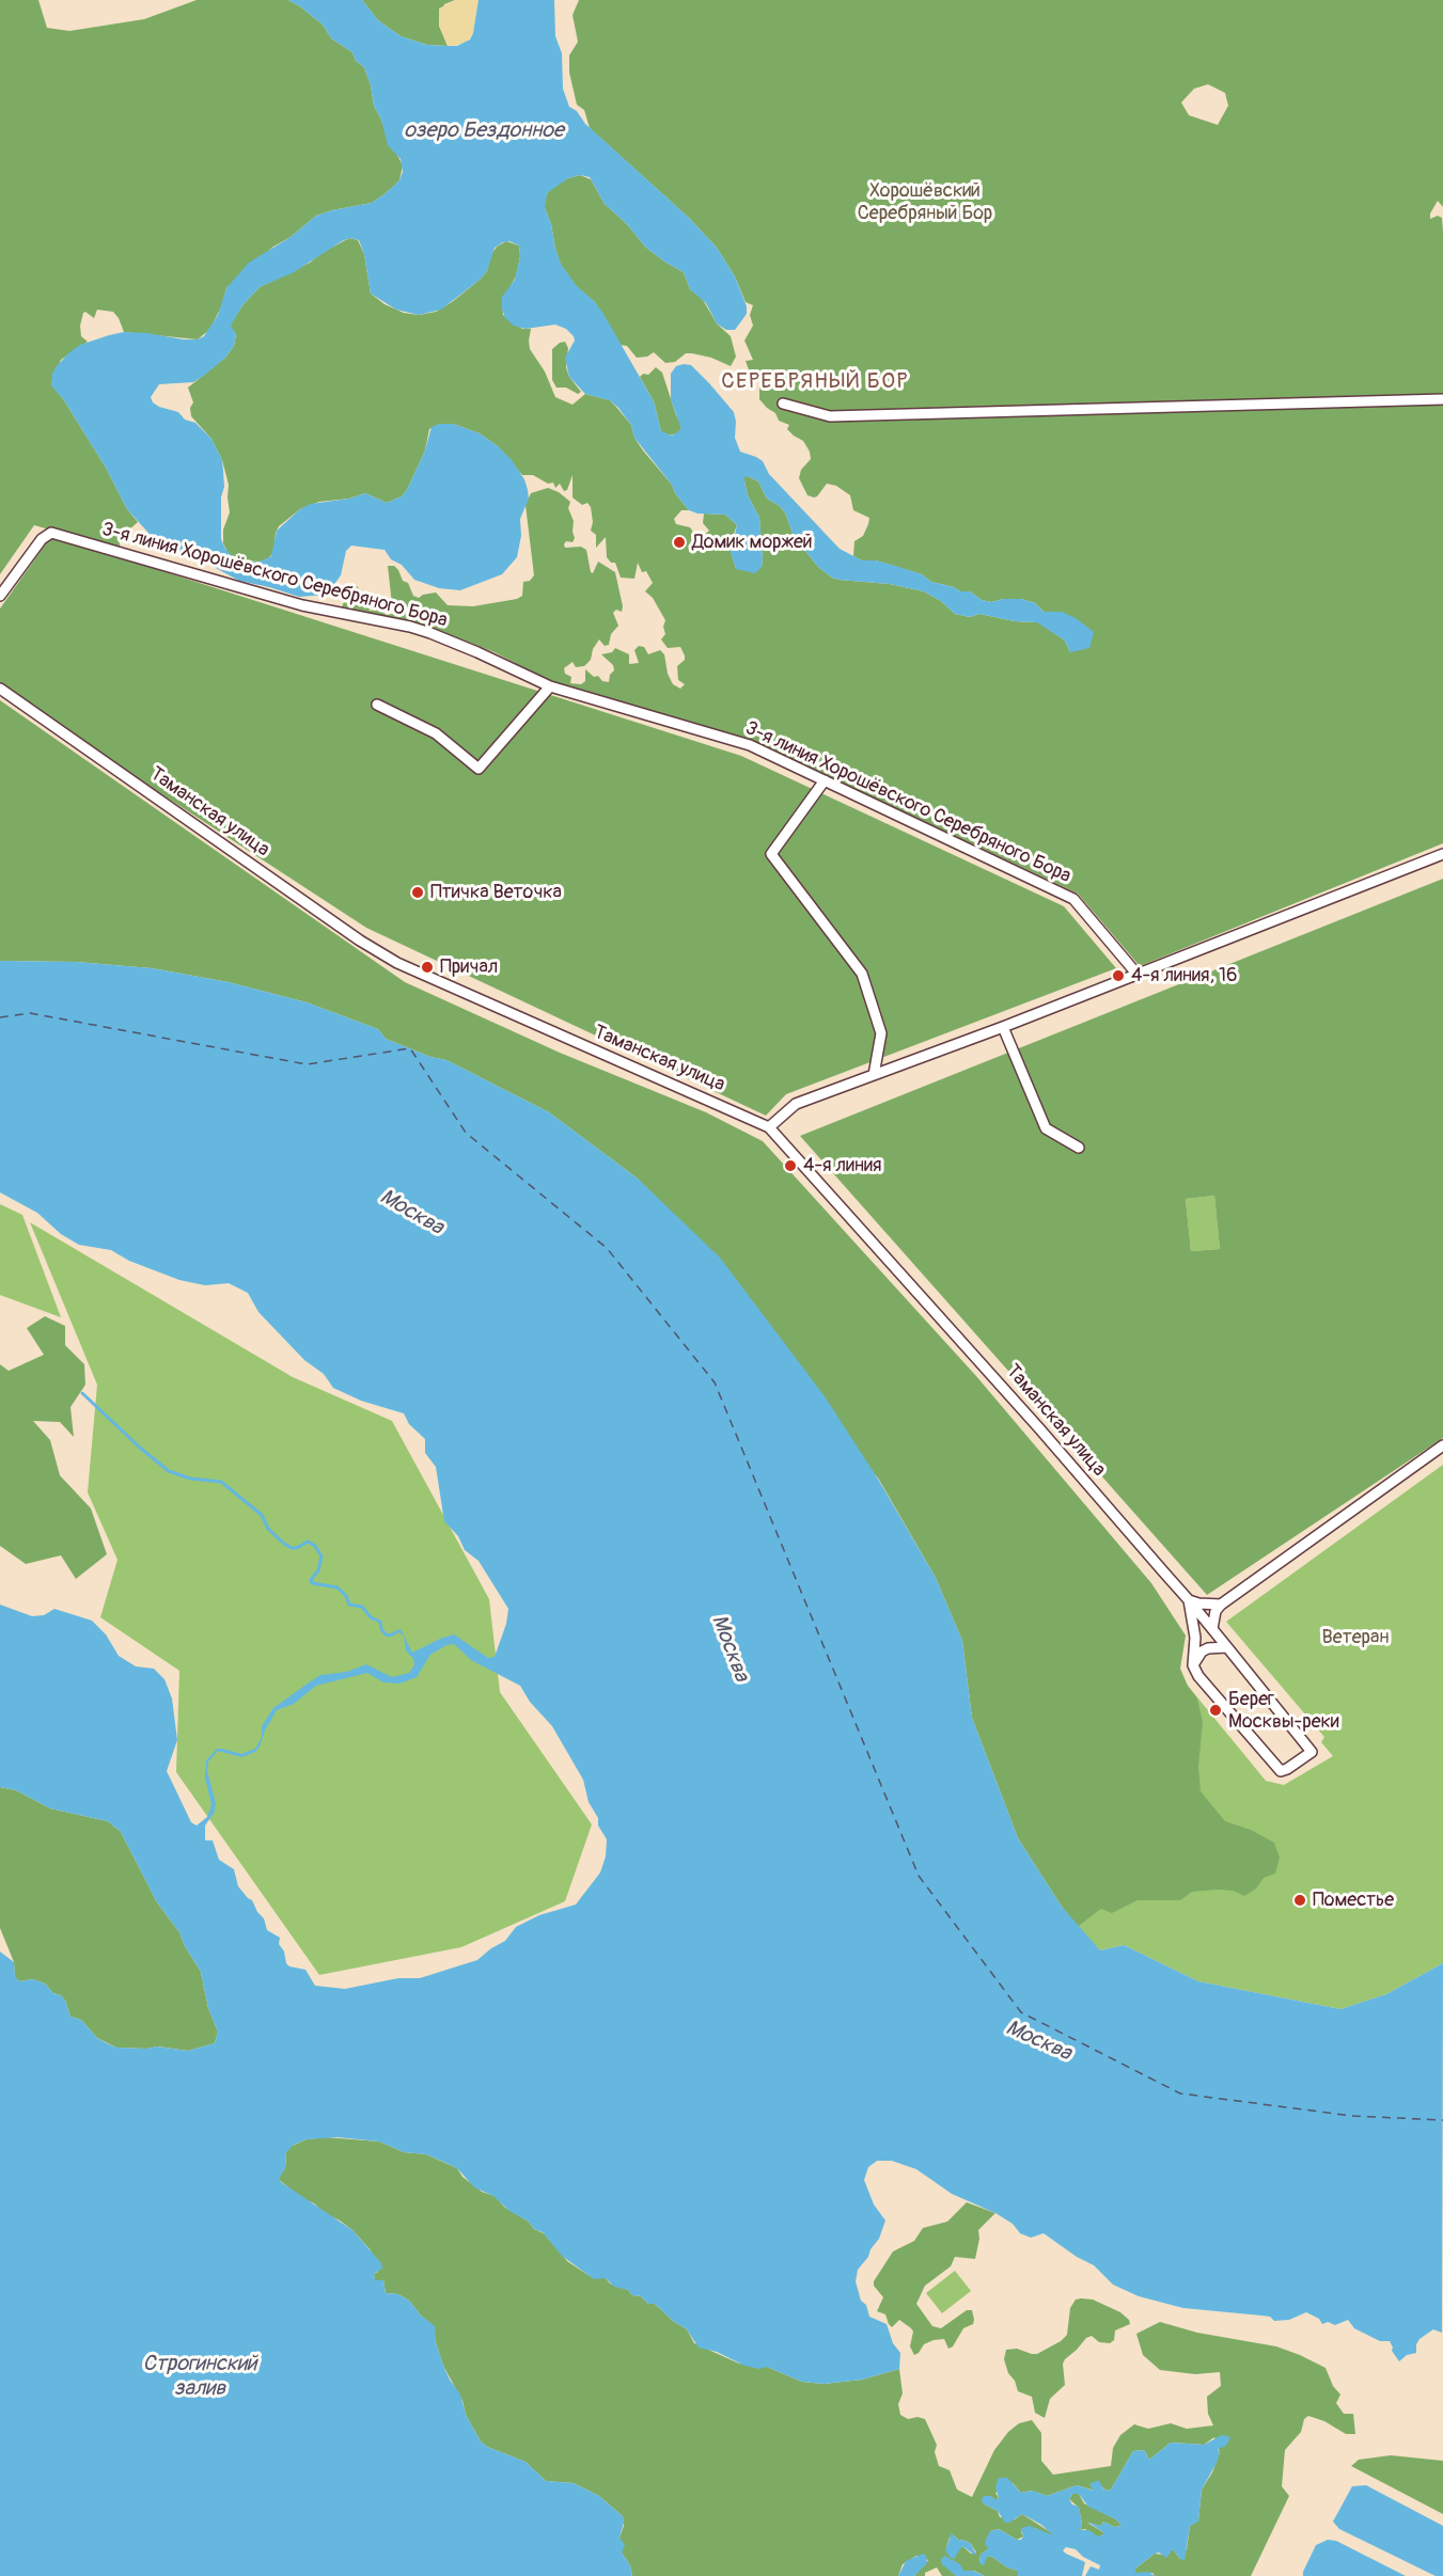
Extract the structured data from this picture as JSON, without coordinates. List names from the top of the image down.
{
  "streets": {
    "street": ["3-я линия Хорошёвского Серебряного Бора", "Таманская улица"]
  },
  "districts": ["СЕРЕБРЯНЫЙ БОР"],
  "water": ["озеро Бездонное", "Москва", "Строгинский залив"],
  "parks": ["Хорошёвский Серебряный Бор", "Ветеран"],
  "places": [
    "Домик моржей",
    "Птичка Веточка",
    "Причал",
    "4-я линия, 16",
    "4-я линия",
    "Берег Москвы-реки",
    "Поместье"
  ]
}
